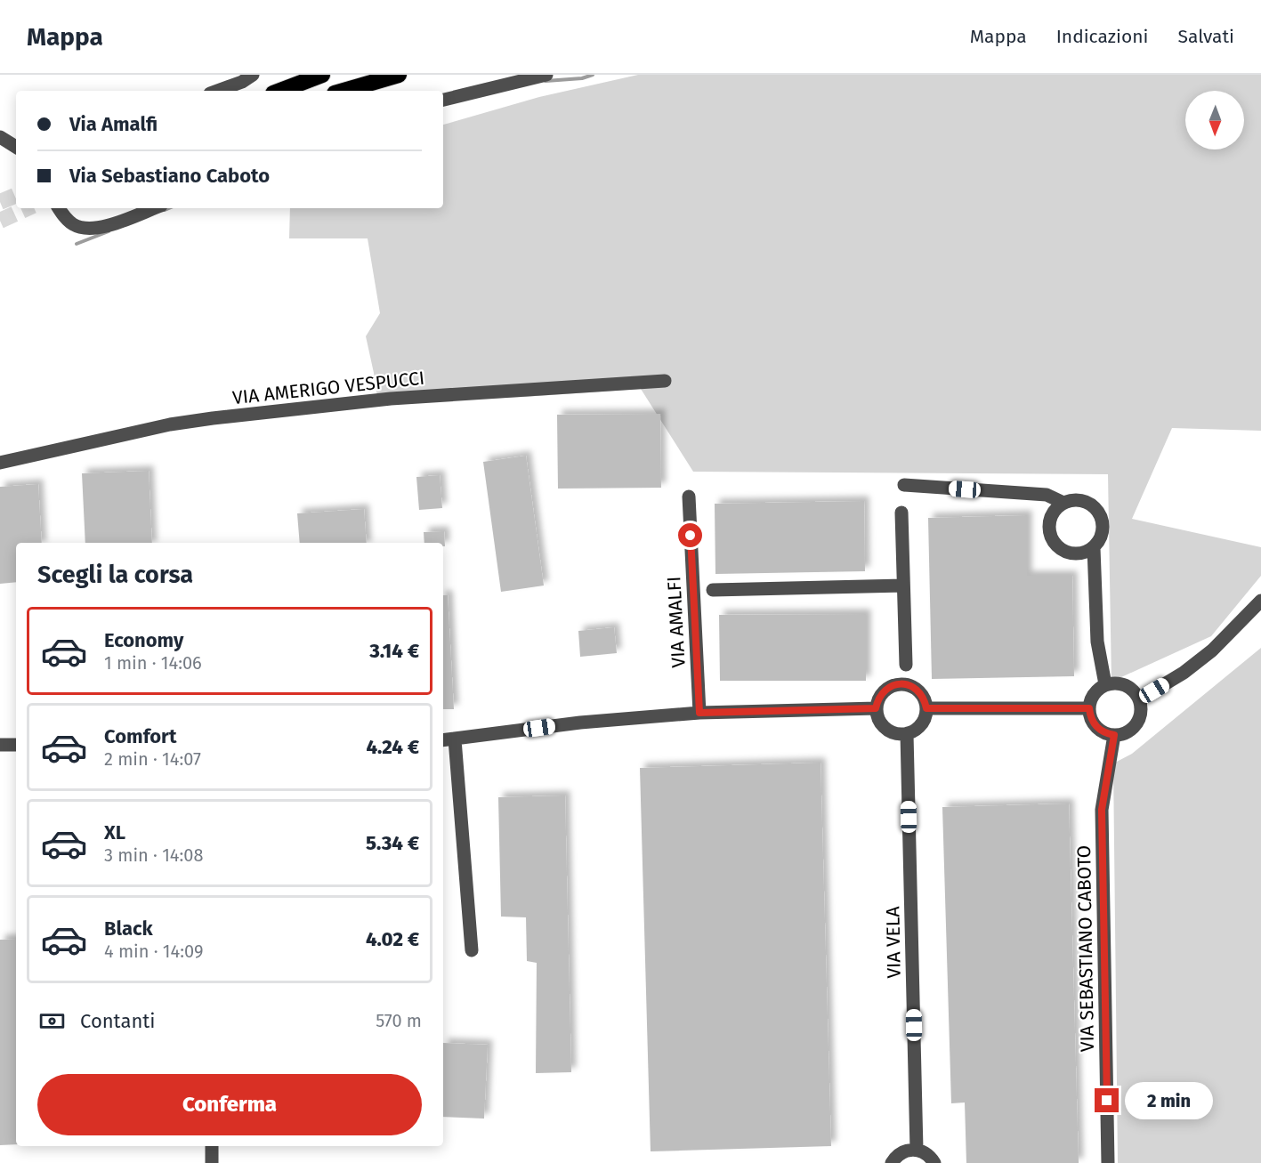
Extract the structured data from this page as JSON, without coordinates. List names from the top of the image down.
{
  "streets": {
    "street": [
      "VIA AMERIGO VESPUCCI",
      "VIA AMALFI",
      "VIA VELA",
      "VIA SEBASTIANO CABOTO"
    ]
  },
  "north": "bottom",
  "page": {
    "header": "Mappa",
    "nav": ["Mappa", "Indicazioni", "Salvati"],
    "banner": ["Via Amalfi", "Via Sebastiano Caboto"],
    "heading": "Scegli la corsa",
    "list": [
      {
        "name": "Economy",
        "note": "1 min · 14:06",
        "value": "3.14 €"
      },
      {
        "name": "Comfort",
        "note": "2 min · 14:07",
        "value": "4.24 €"
      },
      {
        "name": "XL",
        "note": "3 min · 14:08",
        "value": "5.34 €"
      },
      {
        "name": "Black",
        "note": "4 min · 14:09",
        "value": "4.02 €"
      }
    ],
    "pay": ["Contanti", "570 m"],
    "buttons": "Conferma",
    "bubble": "2 min"
  }
}
